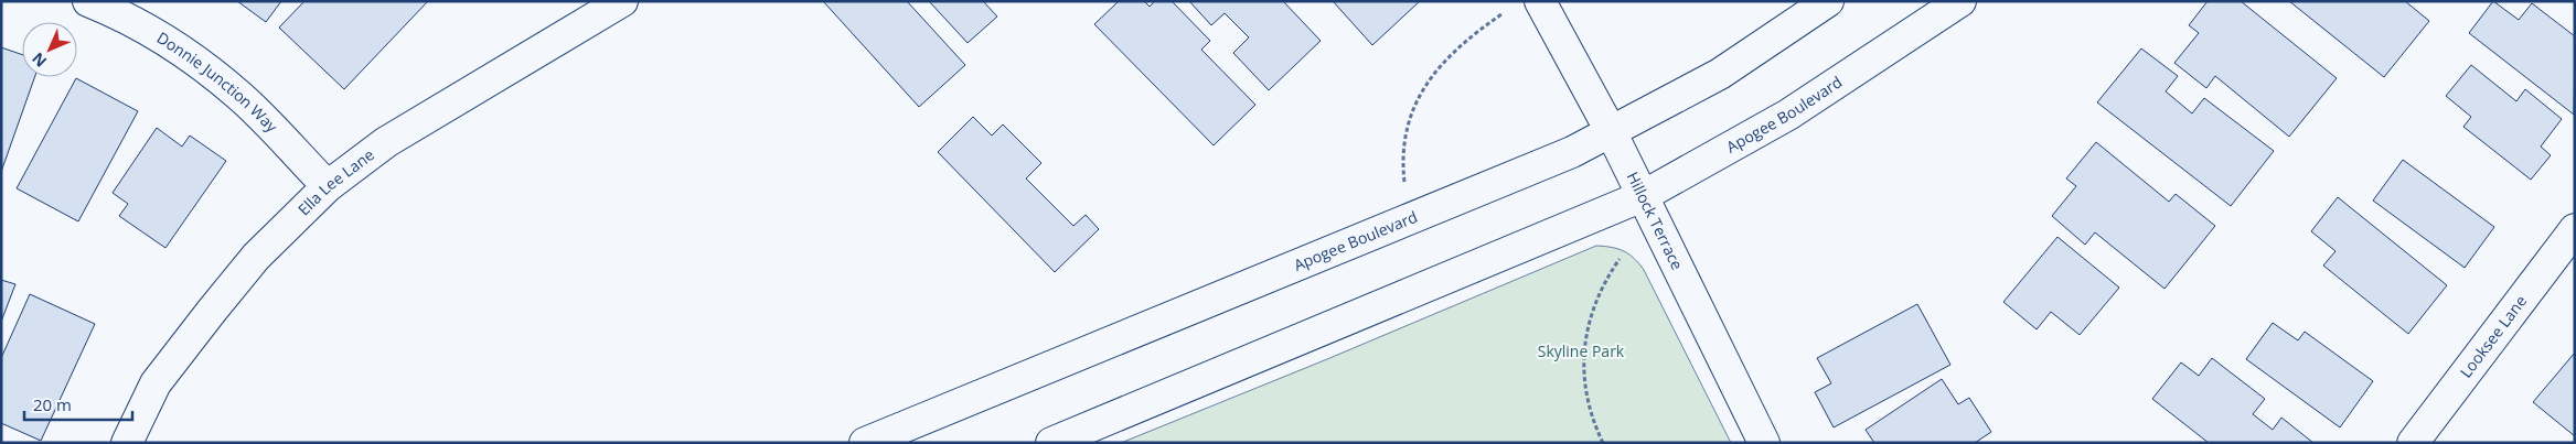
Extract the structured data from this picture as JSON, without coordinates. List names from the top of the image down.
{
  "streets": {
    "street": [
      "Donnie Junction Way",
      "Apogee Boulevard",
      "Ella Lee Lane",
      "Hillock Terrace",
      "Looksee Lane"
    ]
  },
  "crossings": [
    ["Donnie Junction Way", "Ella Lee Lane"],
    ["Apogee Boulevard", "Hillock Terrace"]
  ],
  "parks": ["Skyline Park"],
  "scale_bar": "20 m",
  "north": "bottom left"
}
